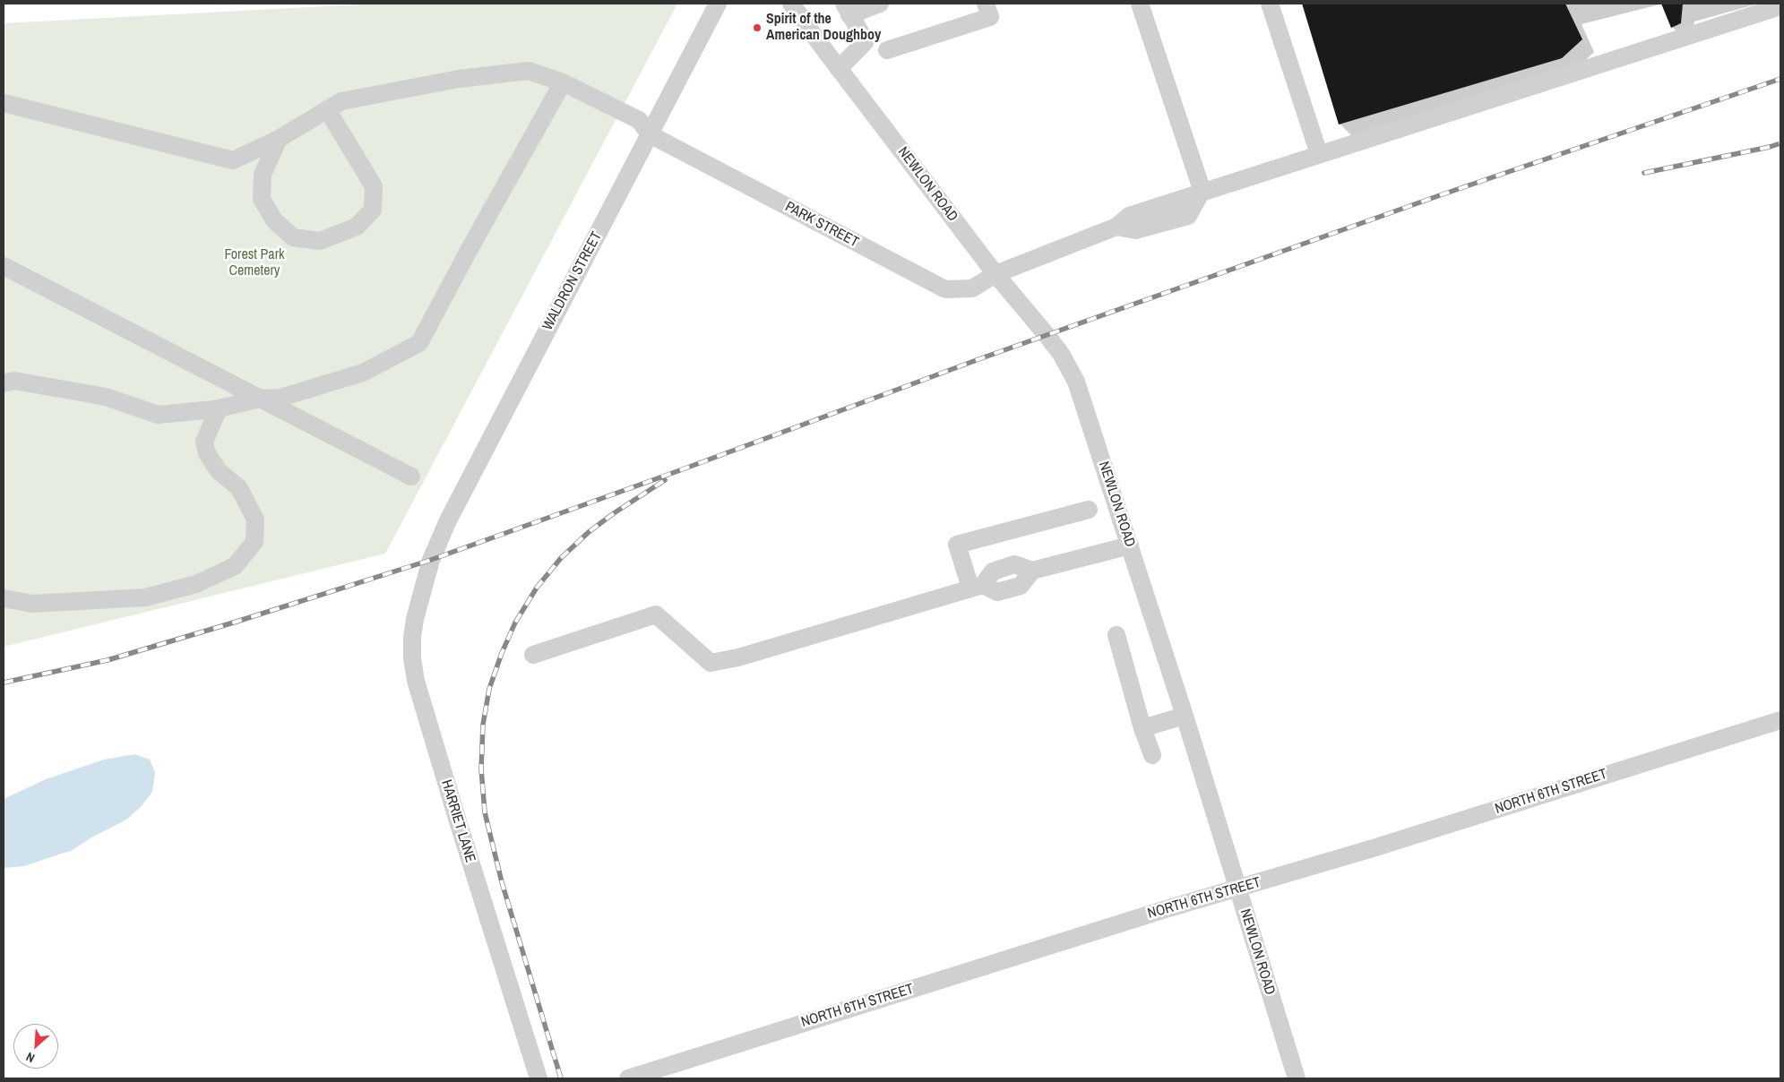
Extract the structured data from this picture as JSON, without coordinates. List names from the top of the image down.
{
  "streets": {
    "street": [
      "NEWLON ROAD",
      "PARK STREET",
      "WALDRON STREET",
      "NORTH 6TH STREET",
      "HARRIET LANE"
    ]
  },
  "crossings": [
    ["NEWLON ROAD", "PARK STREET"],
    ["NEWLON ROAD", "NORTH 6TH STREET"],
    ["PARK STREET", "WALDRON STREET"],
    ["WALDRON STREET", "HARRIET LANE"]
  ],
  "parks": ["Forest Park Cemetery"],
  "places": ["Spirit of the American Doughboy"],
  "north": "bottom left"
}
